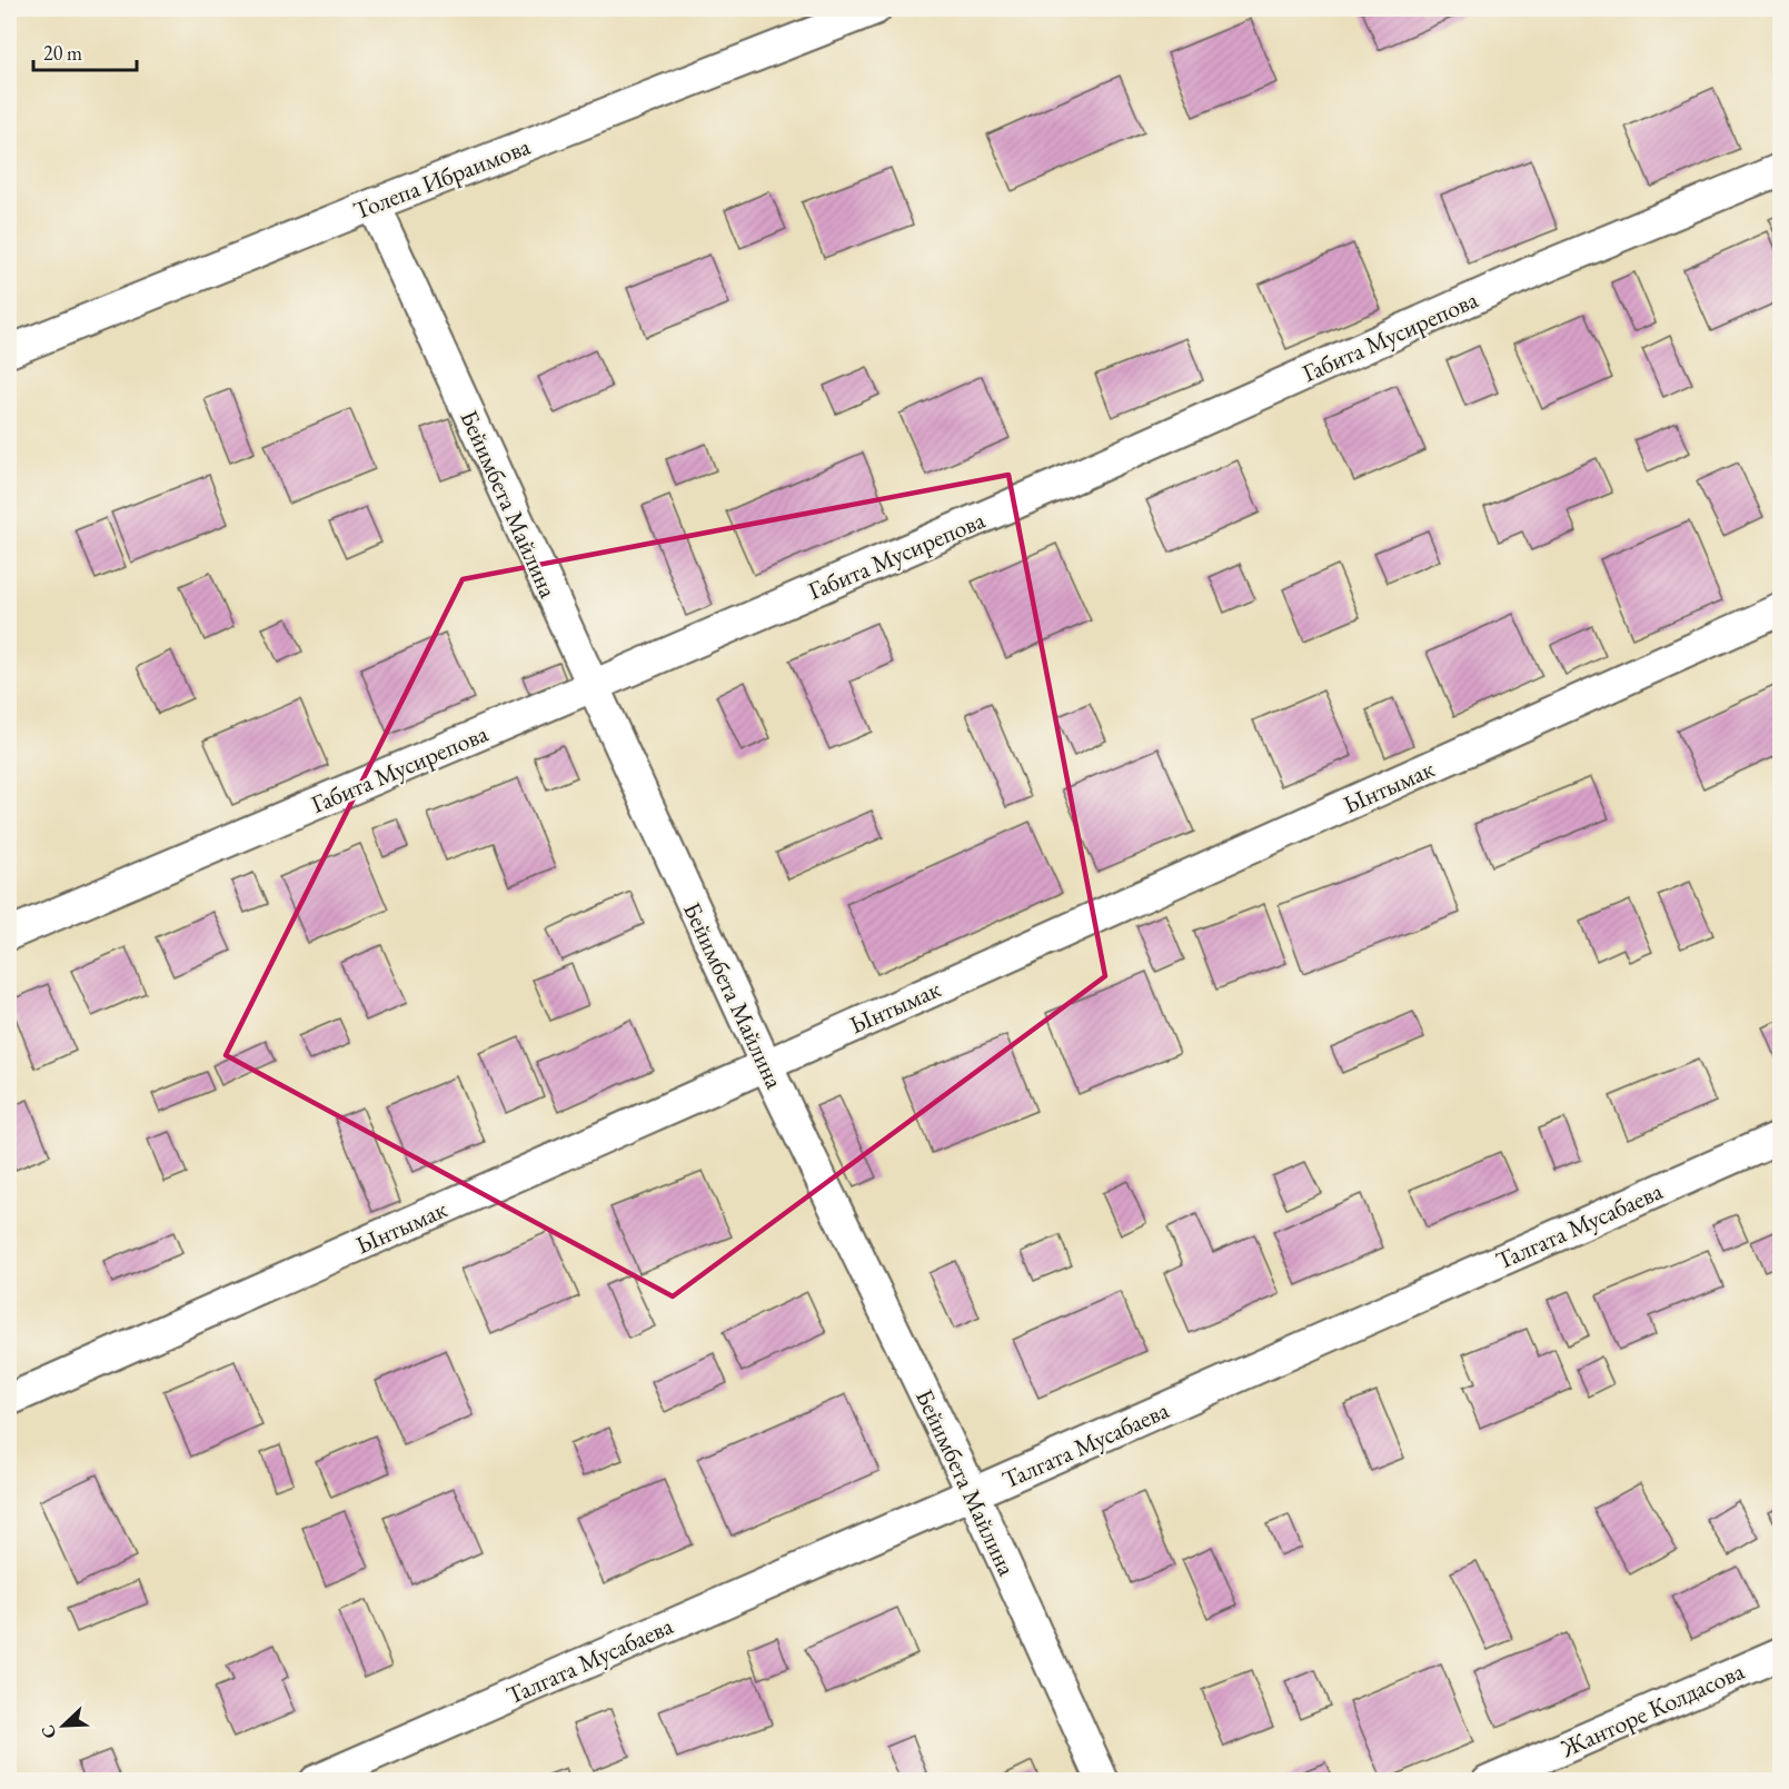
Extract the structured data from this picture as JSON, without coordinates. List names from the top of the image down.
{
  "streets": {
    "street": [
      "Толепа Ибраимова",
      "Габита Мусирепова",
      "Бейимбета Майлина",
      "Ынтымак",
      "Талгата Мусабаева",
      "Жанторе Колдасова"
    ]
  },
  "crossings": [
    ["Толепа Ибраимова", "Бейимбета Майлина"],
    ["Габита Мусирепова", "Бейимбета Майлина"],
    ["Бейимбета Майлина", "Ынтымак"],
    ["Бейимбета Майлина", "Талгата Мусабаева"]
  ],
  "scale_bar": "20 m",
  "north": "bottom left"
}
